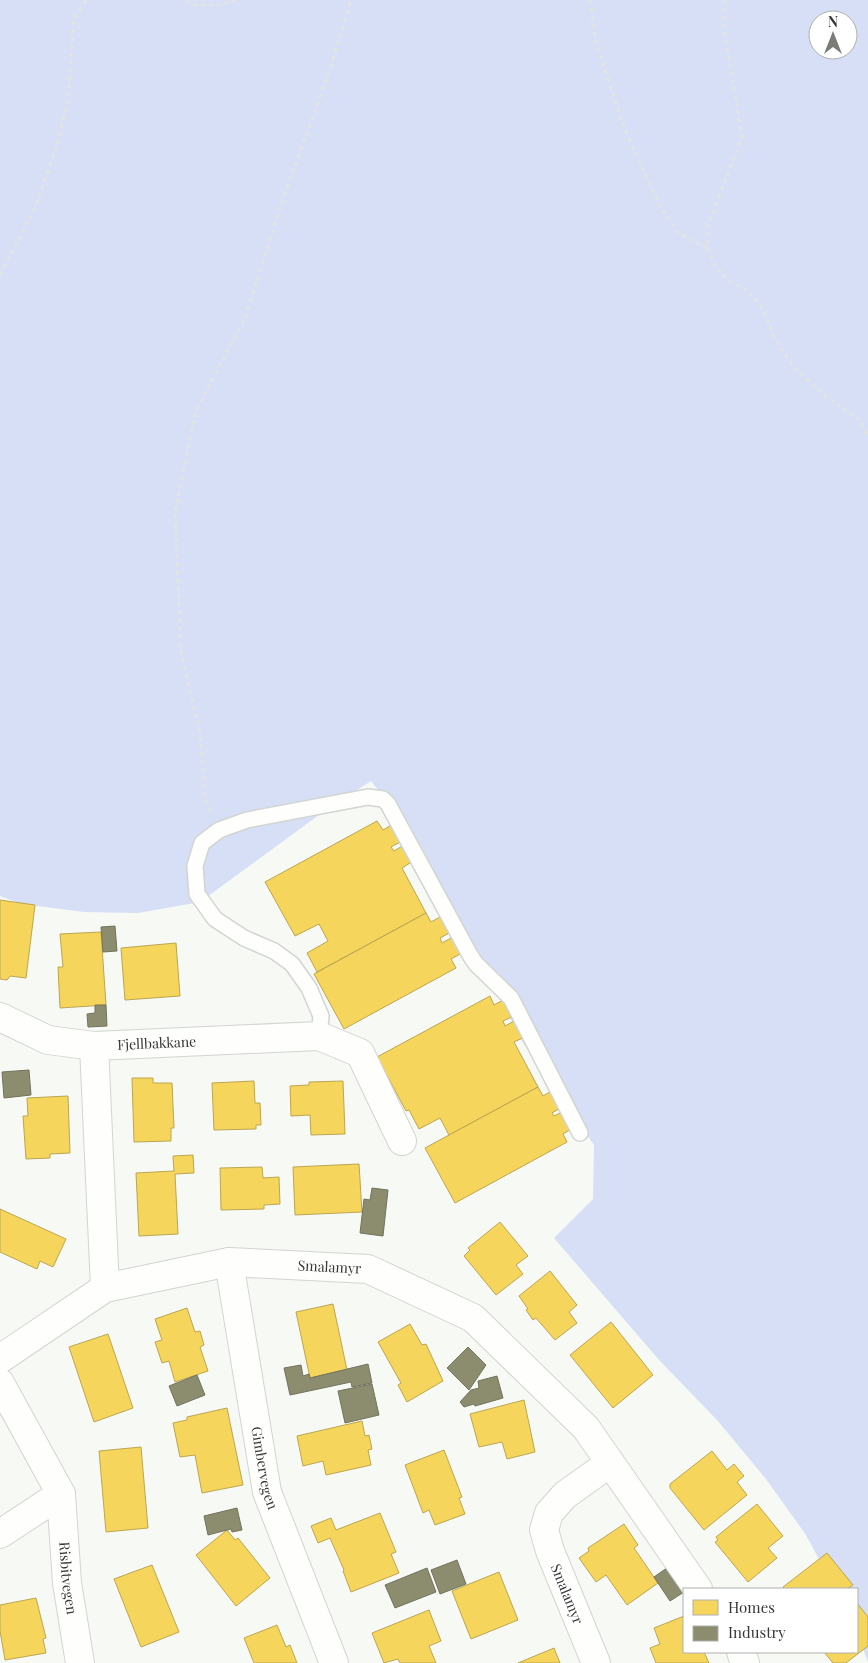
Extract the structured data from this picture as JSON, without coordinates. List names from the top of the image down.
{
  "streets": {
    "street": [
      "Fjellbakkane",
      "Smalamyr",
      "Gimbervegen",
      "Risbitvegen"
    ]
  },
  "crossings": [
    ["Smalamyr", "Gimbervegen"]
  ],
  "legend": ["Homes", "Industry"],
  "north": "top"
}
